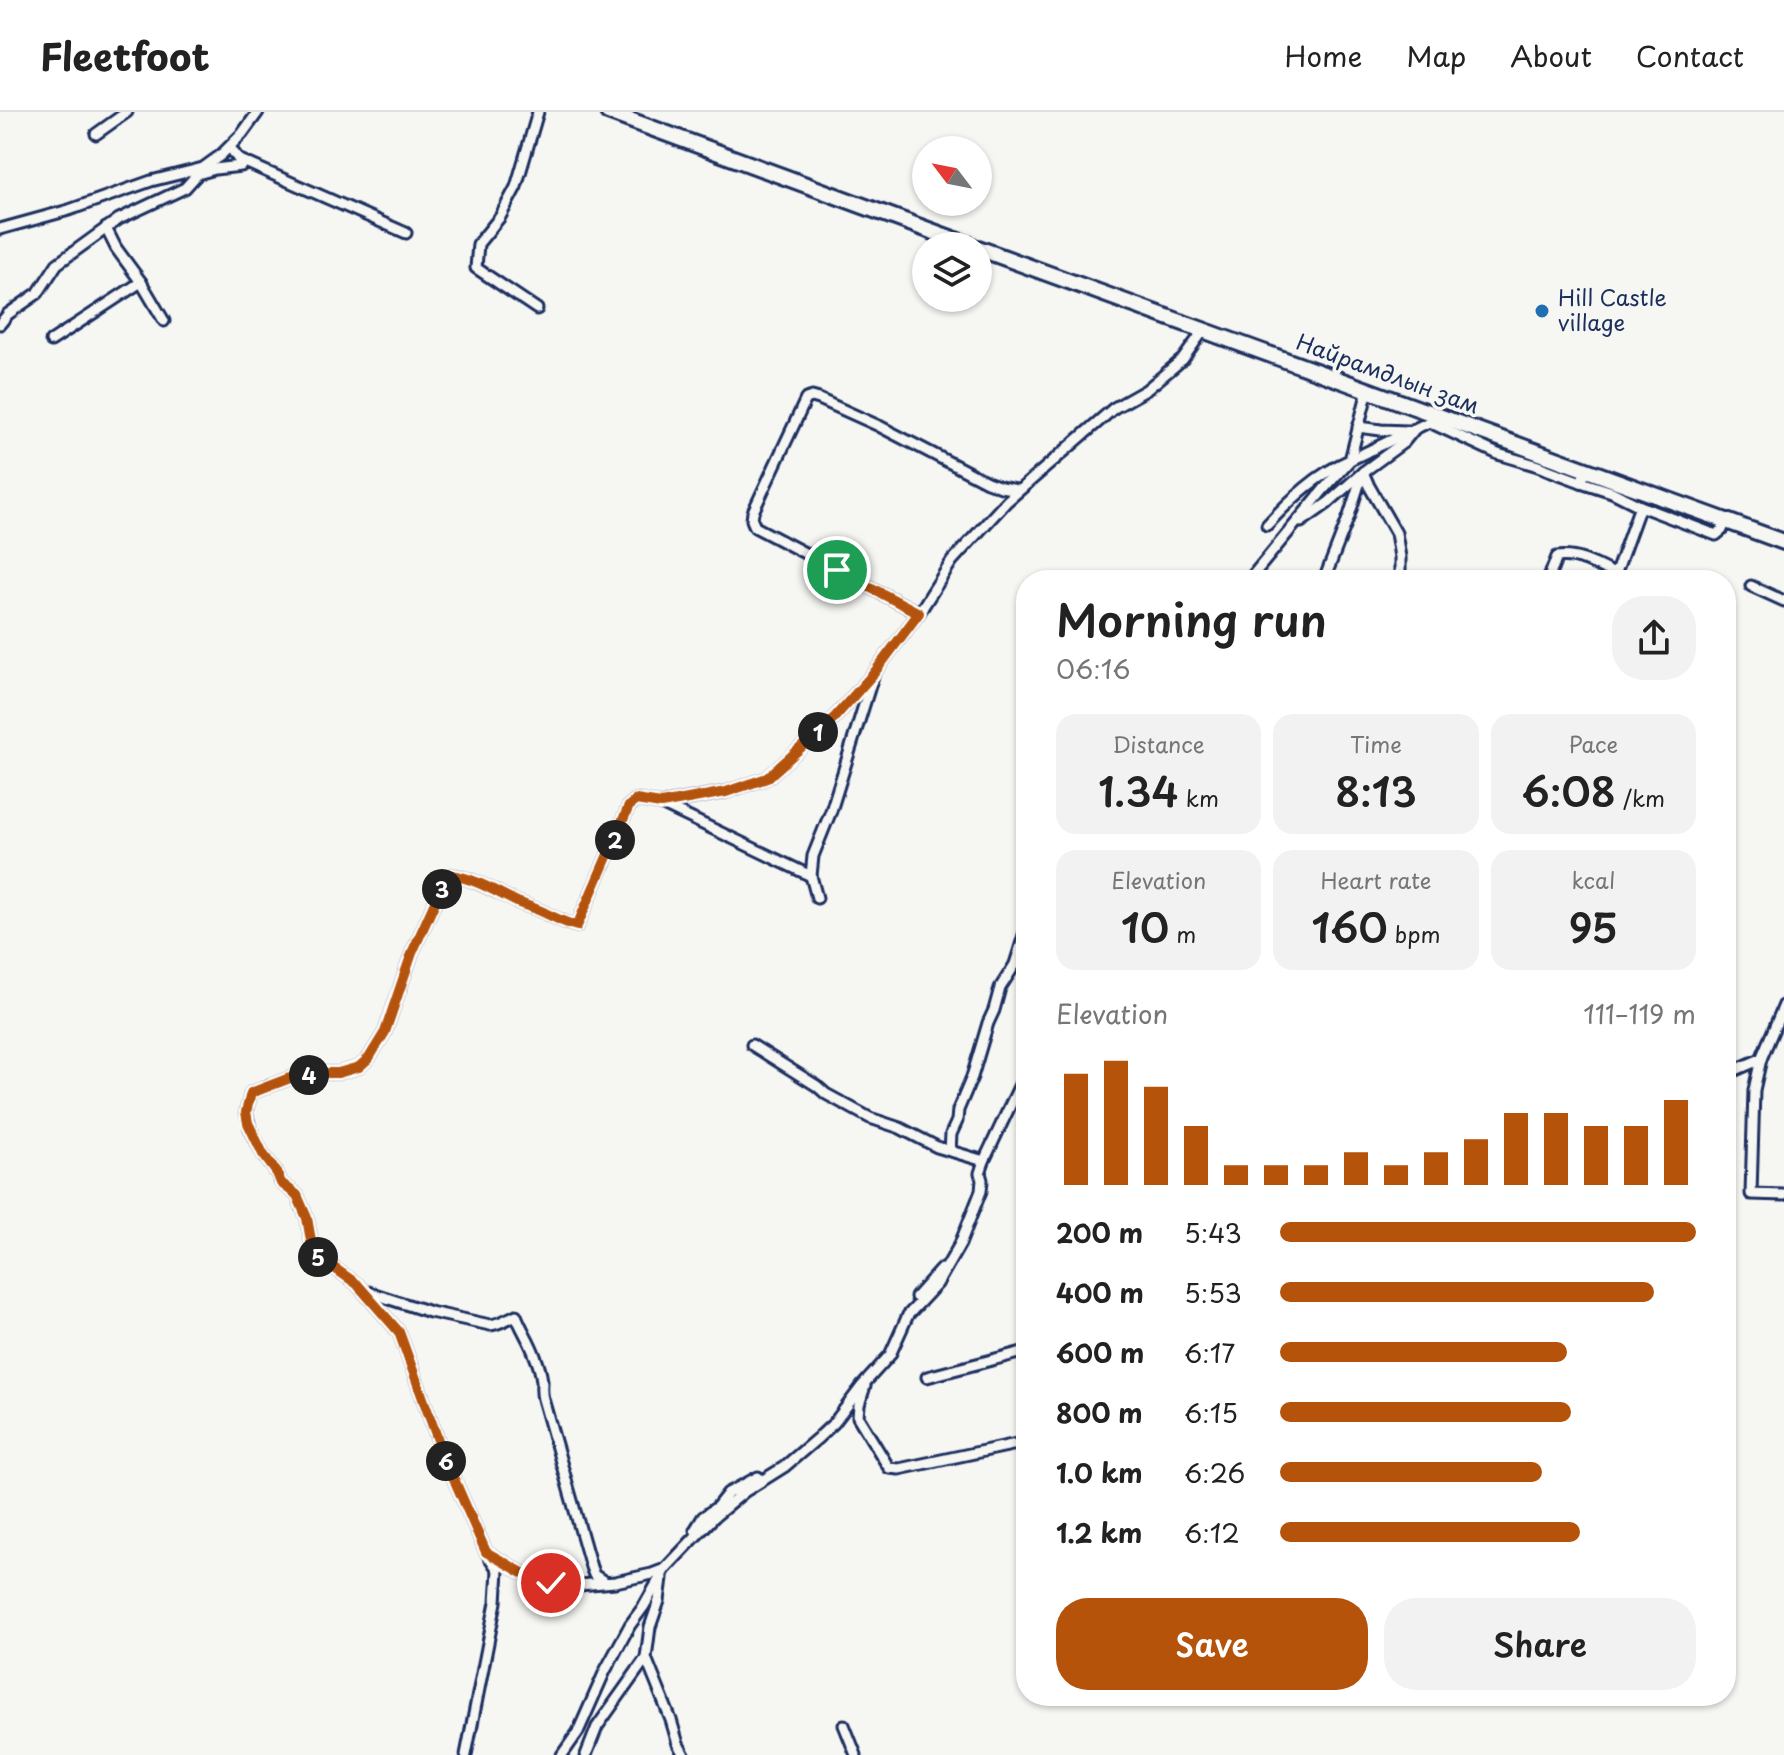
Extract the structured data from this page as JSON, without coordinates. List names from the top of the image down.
{
  "streets": {
    "main road": ["Найрамдлын зам"]
  },
  "places": ["Hill Castle village"],
  "north": "top left",
  "page": {
    "header": "Fleetfoot",
    "nav": [
      "Home",
      "Map",
      "About",
      "Contact"
    ],
    "heading": ["Morning run", "06:16"],
    "stats": [
      ["Distance", "1.34 km"],
      ["Time", "8:13"],
      ["Pace", "6:08 /km"],
      ["Elevation", "10 m"],
      ["Heart rate", "160 bpm"],
      ["kcal", "95"]
    ],
    "pins": [
      "1",
      "2",
      "3",
      "4",
      "5",
      "6"
    ],
    "chart": ["Elevation", "111–119 m"],
    "list": [
      {
        "name": "200 m",
        "note": "5:43"
      },
      {
        "name": "400 m",
        "note": "5:53"
      },
      {
        "name": "600 m",
        "note": "6:17"
      },
      {
        "name": "800 m",
        "note": "6:15"
      },
      {
        "name": "1.0 km",
        "note": "6:26"
      },
      {
        "name": "1.2 km",
        "note": "6:12"
      }
    ],
    "buttons": ["Save", "Share"]
  }
}
